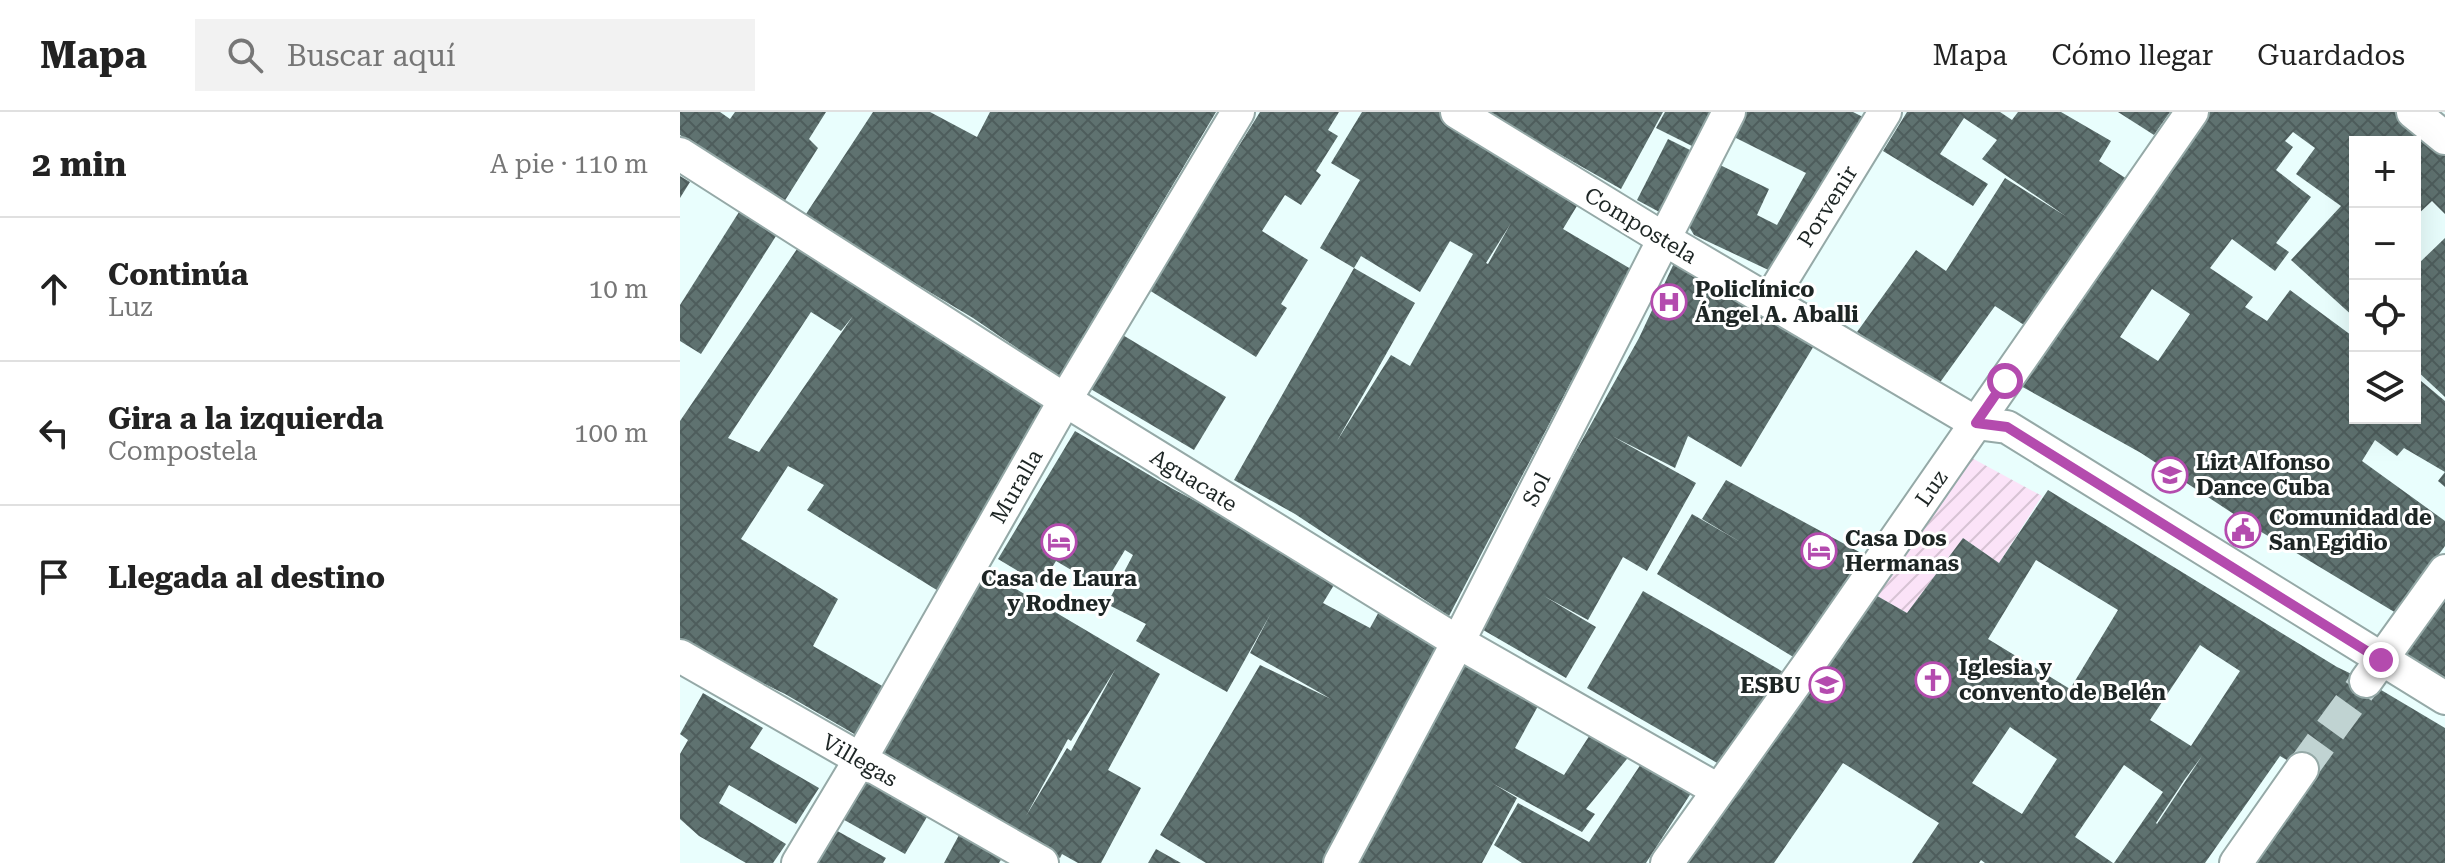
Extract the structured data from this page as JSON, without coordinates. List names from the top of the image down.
{
  "streets": {
    "street": [
      "Porvenir",
      "Compostela",
      "Aguacate",
      "Muralla",
      "Luz",
      "Sol",
      "Villegas"
    ]
  },
  "crossings": [
    ["Porvenir", "Compostela"],
    ["Compostela", "Luz"],
    ["Compostela", "Sol"],
    ["Aguacate", "Muralla"],
    ["Aguacate", "Luz"],
    ["Aguacate", "Sol"],
    ["Muralla", "Villegas"]
  ],
  "places": {
    "hospital": ["Policlínico Ángel A. Aballi"],
    "school or university": ["Lizt Alfonso Dance Cuba", "ESBU"],
    "public building": ["Comunidad de San Egidio"],
    "hotel": ["Casa de Laura y Rodney", "Casa Dos Hermanas"],
    "church": ["Iglesia y convento de Belén"]
  },
  "page": {
    "header": "Mapa",
    "search": "Buscar aquí",
    "nav": ["Mapa", "Cómo llegar", "Guardados"],
    "heading": ["2 min", "A pie · 110 m"],
    "map_buttons": ["+", "−"],
    "list": [
      ["Continúa", "Luz", "10 m"],
      ["Gira a la izquierda", "Compostela", "100 m"],
      "Llegada al destino"
    ]
  }
}
